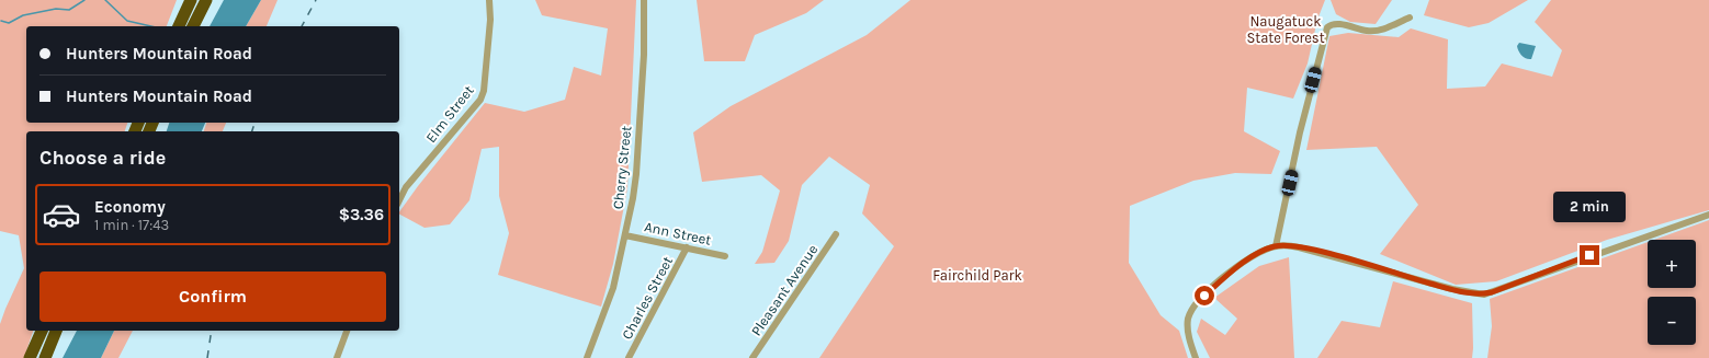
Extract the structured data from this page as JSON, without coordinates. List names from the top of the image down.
{
  "streets": {
    "street": [
      "Elm Street",
      "Cherry Street",
      "Ann Street",
      "Pleasant Avenue",
      "Charles Street"
    ]
  },
  "crossings": [
    ["Cherry Street", "Ann Street"],
    ["Ann Street", "Charles Street"]
  ],
  "parks": ["Naugatuck State Forest", "Fairchild Park"],
  "page": {
    "banner": ["Hunters Mountain Road", "Hunters Mountain Road"],
    "heading": "Choose a ride",
    "list": [
      {
        "name": "Economy",
        "note": "1 min · 17:43",
        "value": "$3.36"
      }
    ],
    "bubble": "2 min",
    "map_buttons": ["+", "−"],
    "buttons": "Confirm"
  }
}
